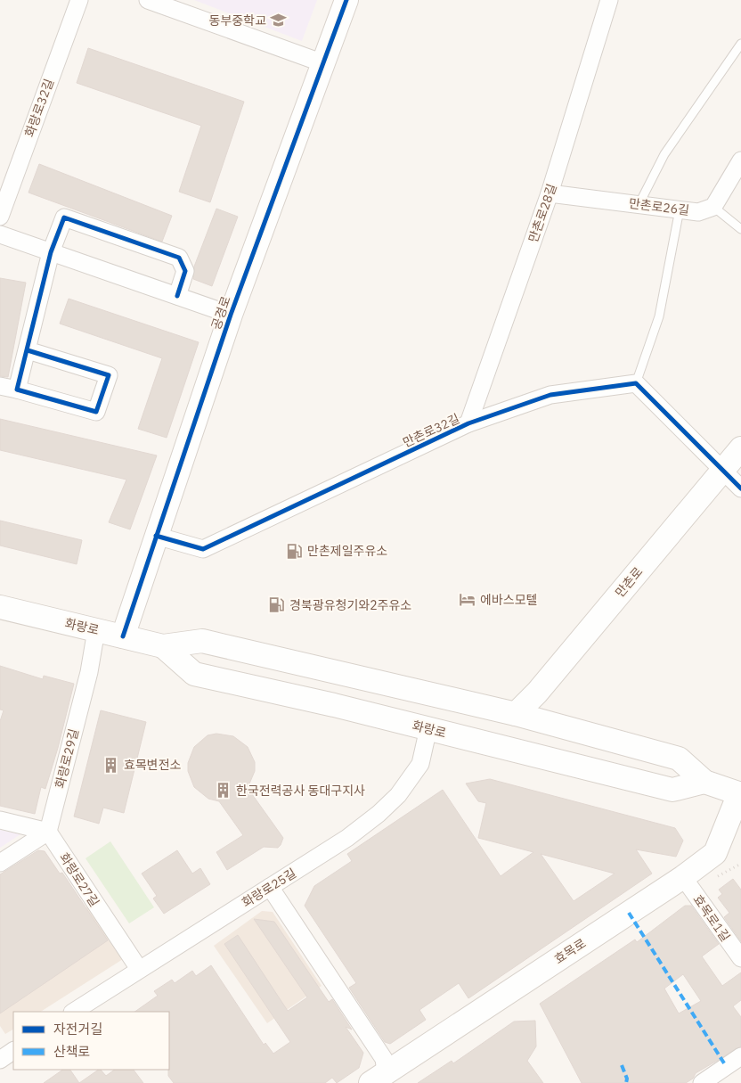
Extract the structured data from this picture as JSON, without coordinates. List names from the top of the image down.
{
  "streets": {
    "main road": [
      "공경로",
      "만촌로",
      "화랑로",
      "효목로"
    ],
    "street": [
      "화랑로32길",
      "만촌로26길",
      "만촌로28길",
      "만촌로32길",
      "화랑로29길",
      "화랑로27길",
      "화랑로25길",
      "효목로1길"
    ]
  },
  "crossings": [
    ["만촌로26길", "만촌로28길"],
    ["만촌로28길", "만촌로32길"],
    ["공경로", "만촌로32길"],
    ["공경로", "화랑로"],
    ["만촌로", "화랑로"],
    ["화랑로", "화랑로29길"],
    ["화랑로", "화랑로25길"],
    ["화랑로", "효목로"],
    ["화랑로29길", "화랑로27길"],
    ["화랑로27길", "화랑로25길"],
    ["효목로1길", "효목로"]
  ],
  "places": {
    "school or university": ["동부중학교"],
    "fuel station": ["만촌제일주유소", "경북광유청기와2주유소"],
    "hotel": ["에바스모텔"],
    "building": ["효목변전소", "한국전력공사 동대구지사"]
  },
  "legend": ["자전거길", "산책로"]
}
